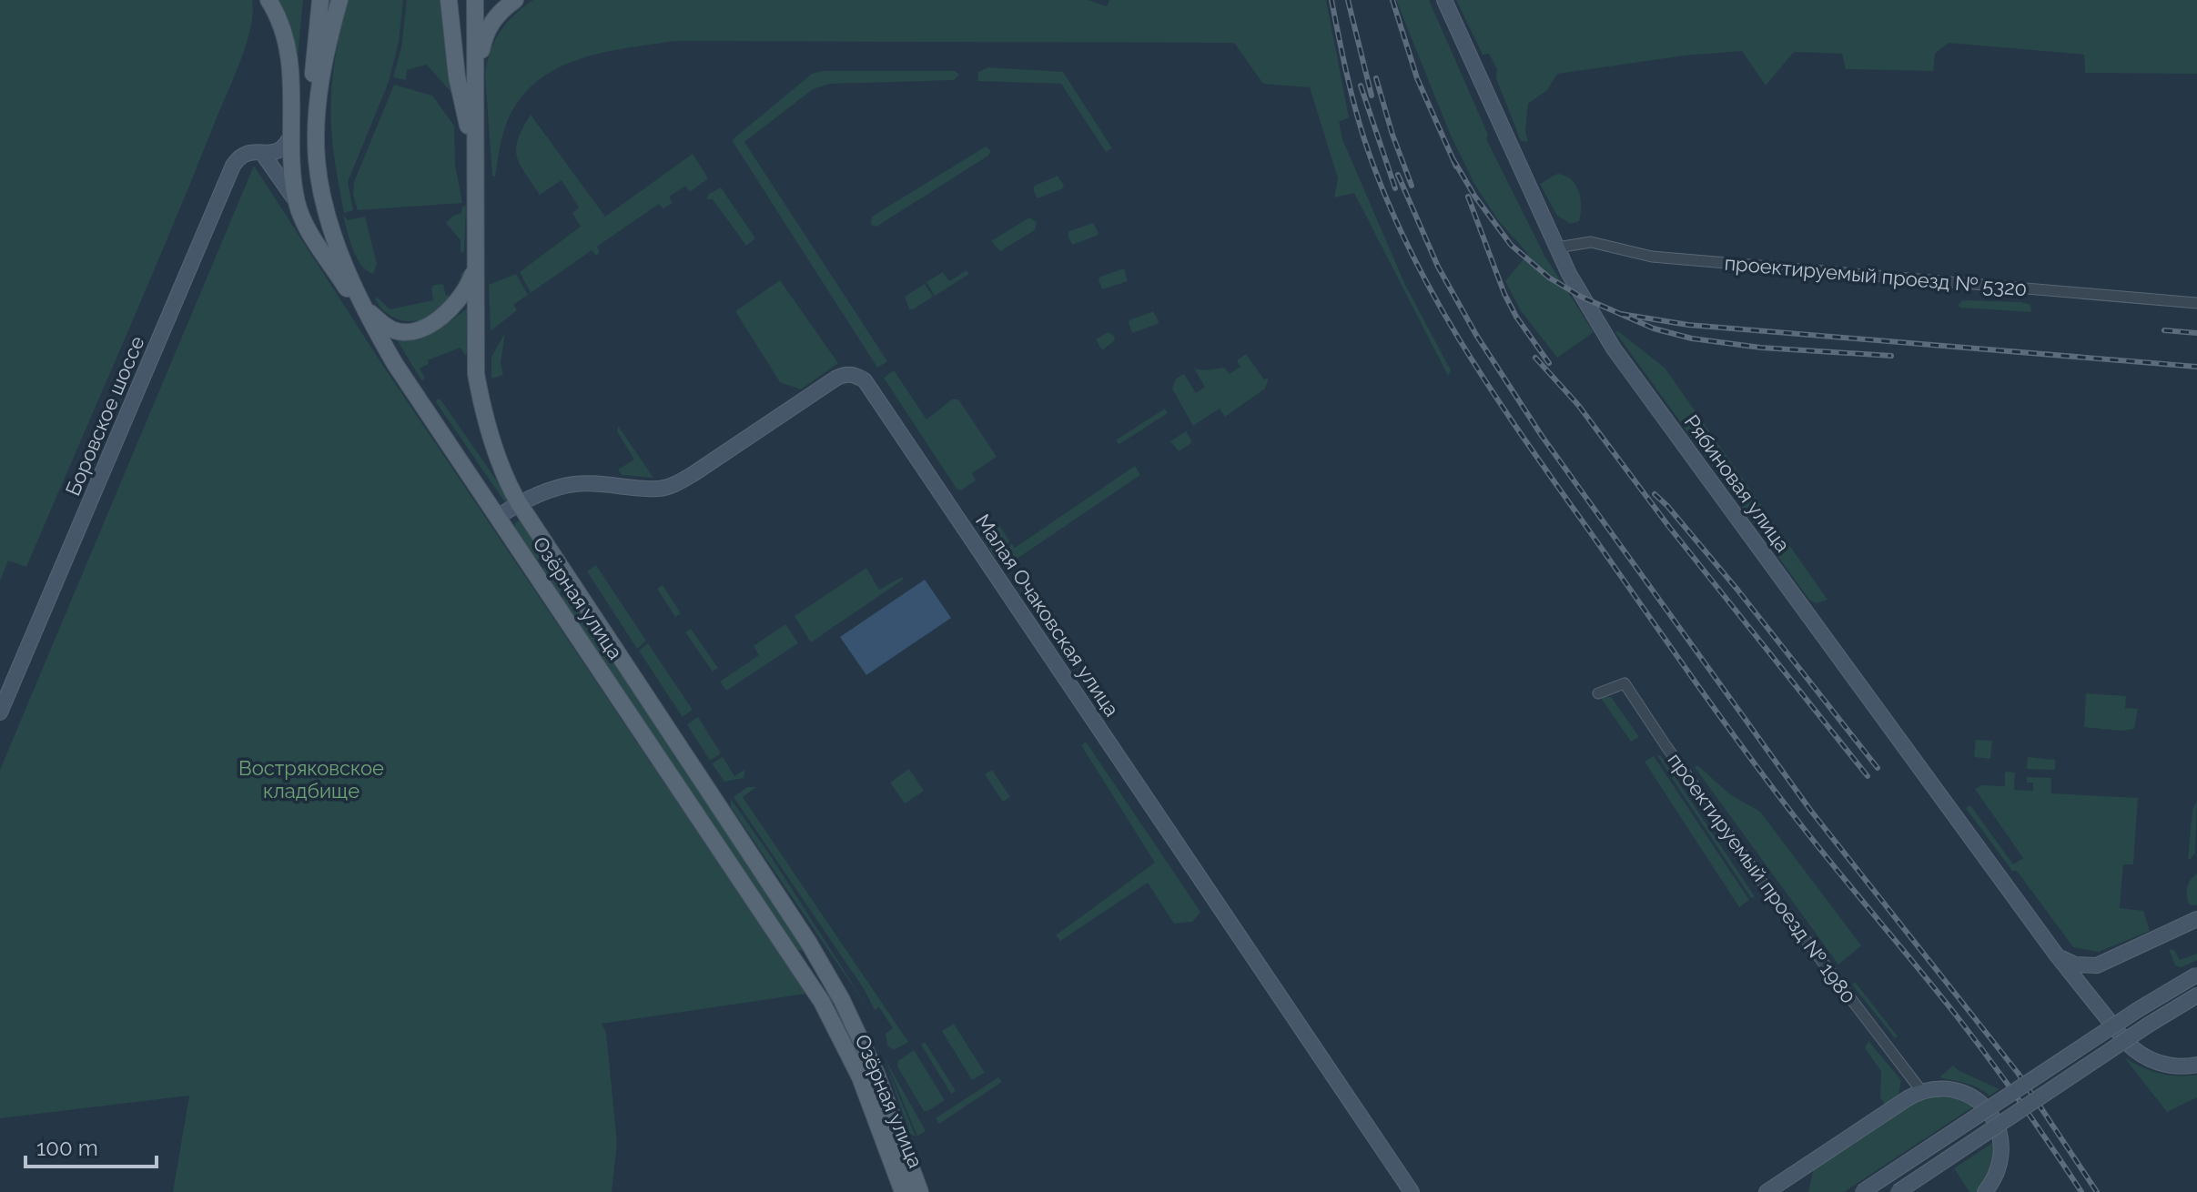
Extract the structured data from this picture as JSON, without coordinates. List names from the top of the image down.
{
  "streets": {
    "main road": ["Озёрная улица"],
    "street": [
      "проектируемый проезд № 5320",
      "Боровское шоссе",
      "Рябиновая улица",
      "Малая Очаковская улица",
      "проектируемый проезд № 1980"
    ]
  },
  "crossings": [
    ["проектируемый проезд № 5320", "Рябиновая улица"],
    ["Озёрная улица", "Малая Очаковская улица"]
  ],
  "parks": ["Востряковское кладбище"],
  "scale_bar": "100 m"
}
